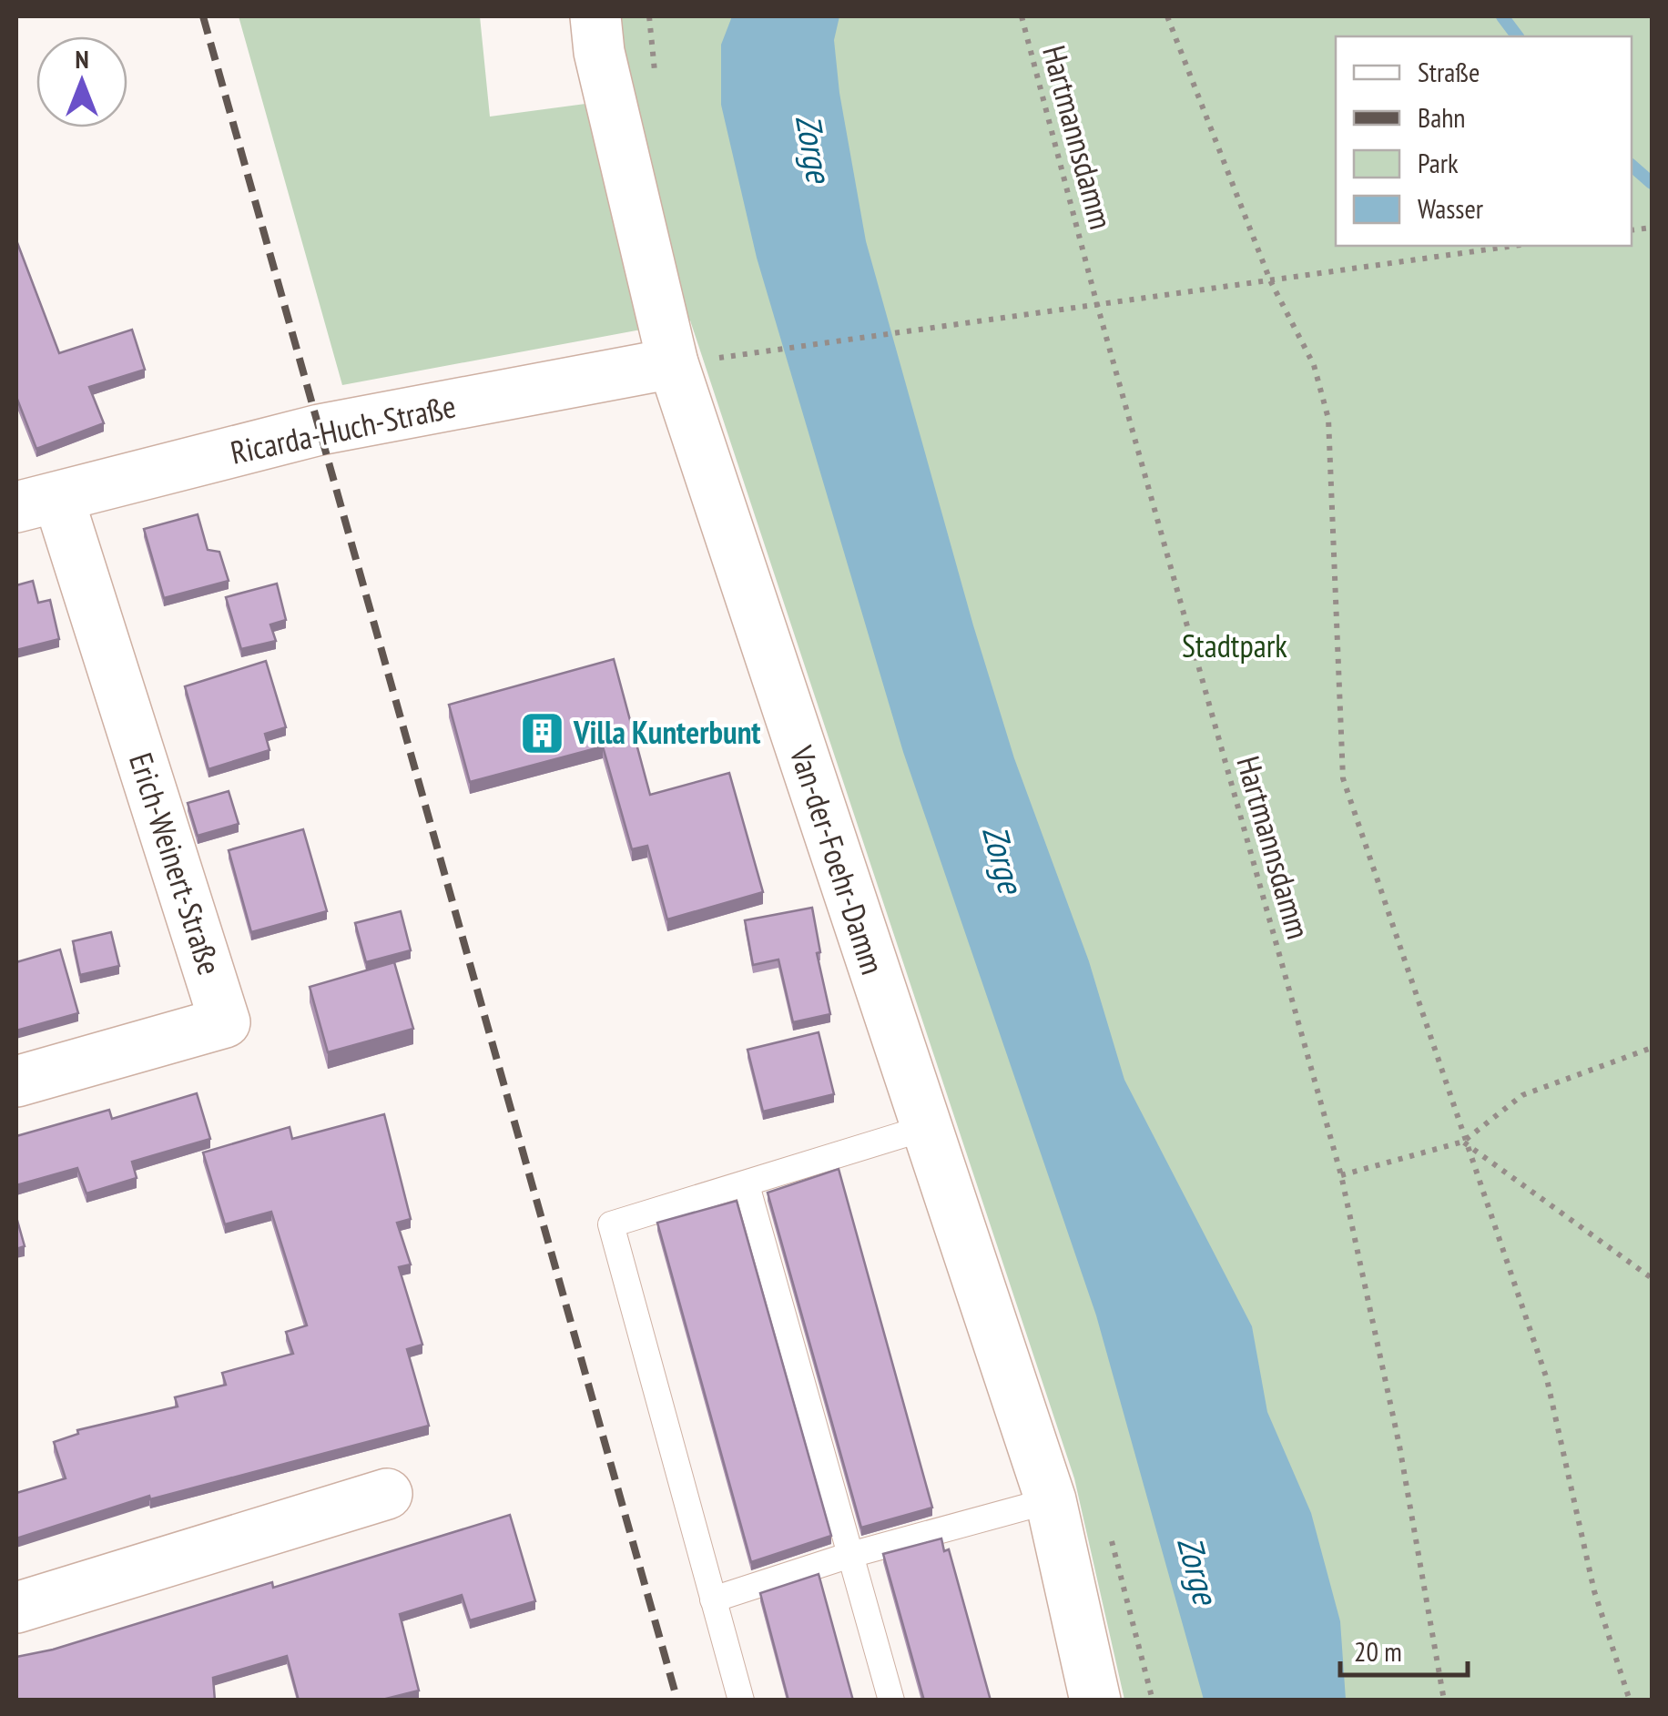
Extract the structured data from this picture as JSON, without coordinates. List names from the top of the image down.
{
  "streets": {
    "street": ["Ricarda-Huch-Straße", "Van-der-Foehr-Damm", "Erich-Weinert-Straße"],
    "path": ["Hartmannsdamm"]
  },
  "crossings": [
    ["Ricarda-Huch-Straße", "Van-der-Foehr-Damm"],
    ["Ricarda-Huch-Straße", "Erich-Weinert-Straße"]
  ],
  "water": ["Zorge"],
  "parks": ["Stadtpark"],
  "places": {
    "building": ["Villa Kunterbunt"]
  },
  "legend": [
    "Straße",
    "Bahn",
    "Park",
    "Wasser"
  ],
  "scale_bar": "20 m",
  "north": "top"
}
